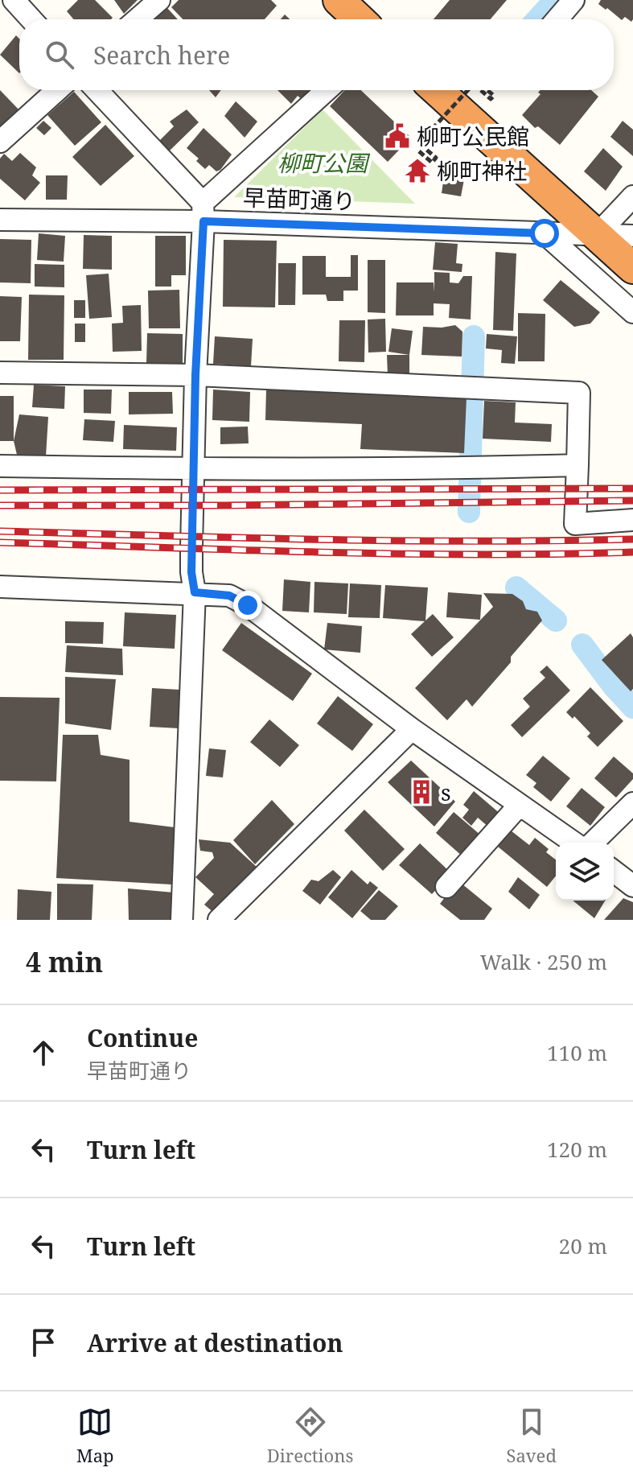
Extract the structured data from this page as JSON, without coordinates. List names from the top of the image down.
{
  "streets": {
    "street": ["早苗町通り"]
  },
  "parks": ["柳町公園"],
  "places": {
    "public building": ["柳町公民館"],
    "temple": ["柳町神社"],
    "building": ["s"]
  },
  "page": {
    "search": "Search here",
    "heading": ["4 min", "Walk · 250 m"],
    "list": [
      ["Continue", "早苗町通り", "110 m"],
      ["Turn left", "120 m"],
      ["Turn left", "20 m"],
      "Arrive at destination"
    ],
    "nav": ["Map", "Directions", "Saved"]
  }
}
